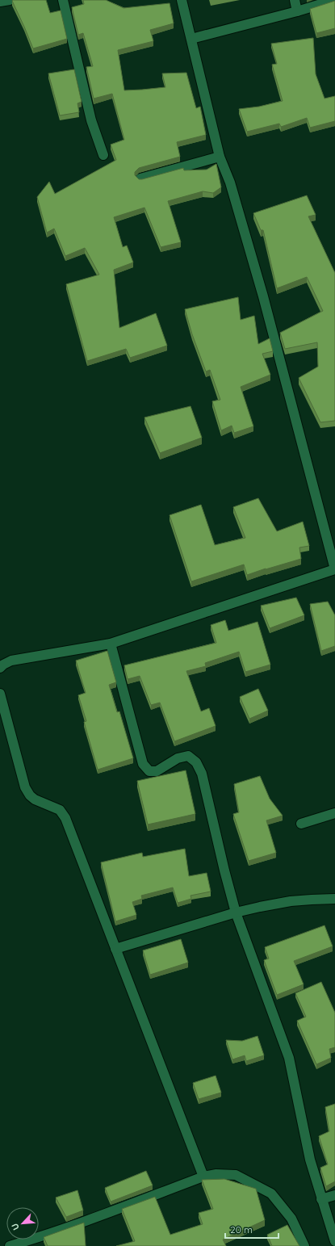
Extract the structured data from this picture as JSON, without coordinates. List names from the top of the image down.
{
  "scale_bar": "20 m",
  "north": "bottom left"
}
